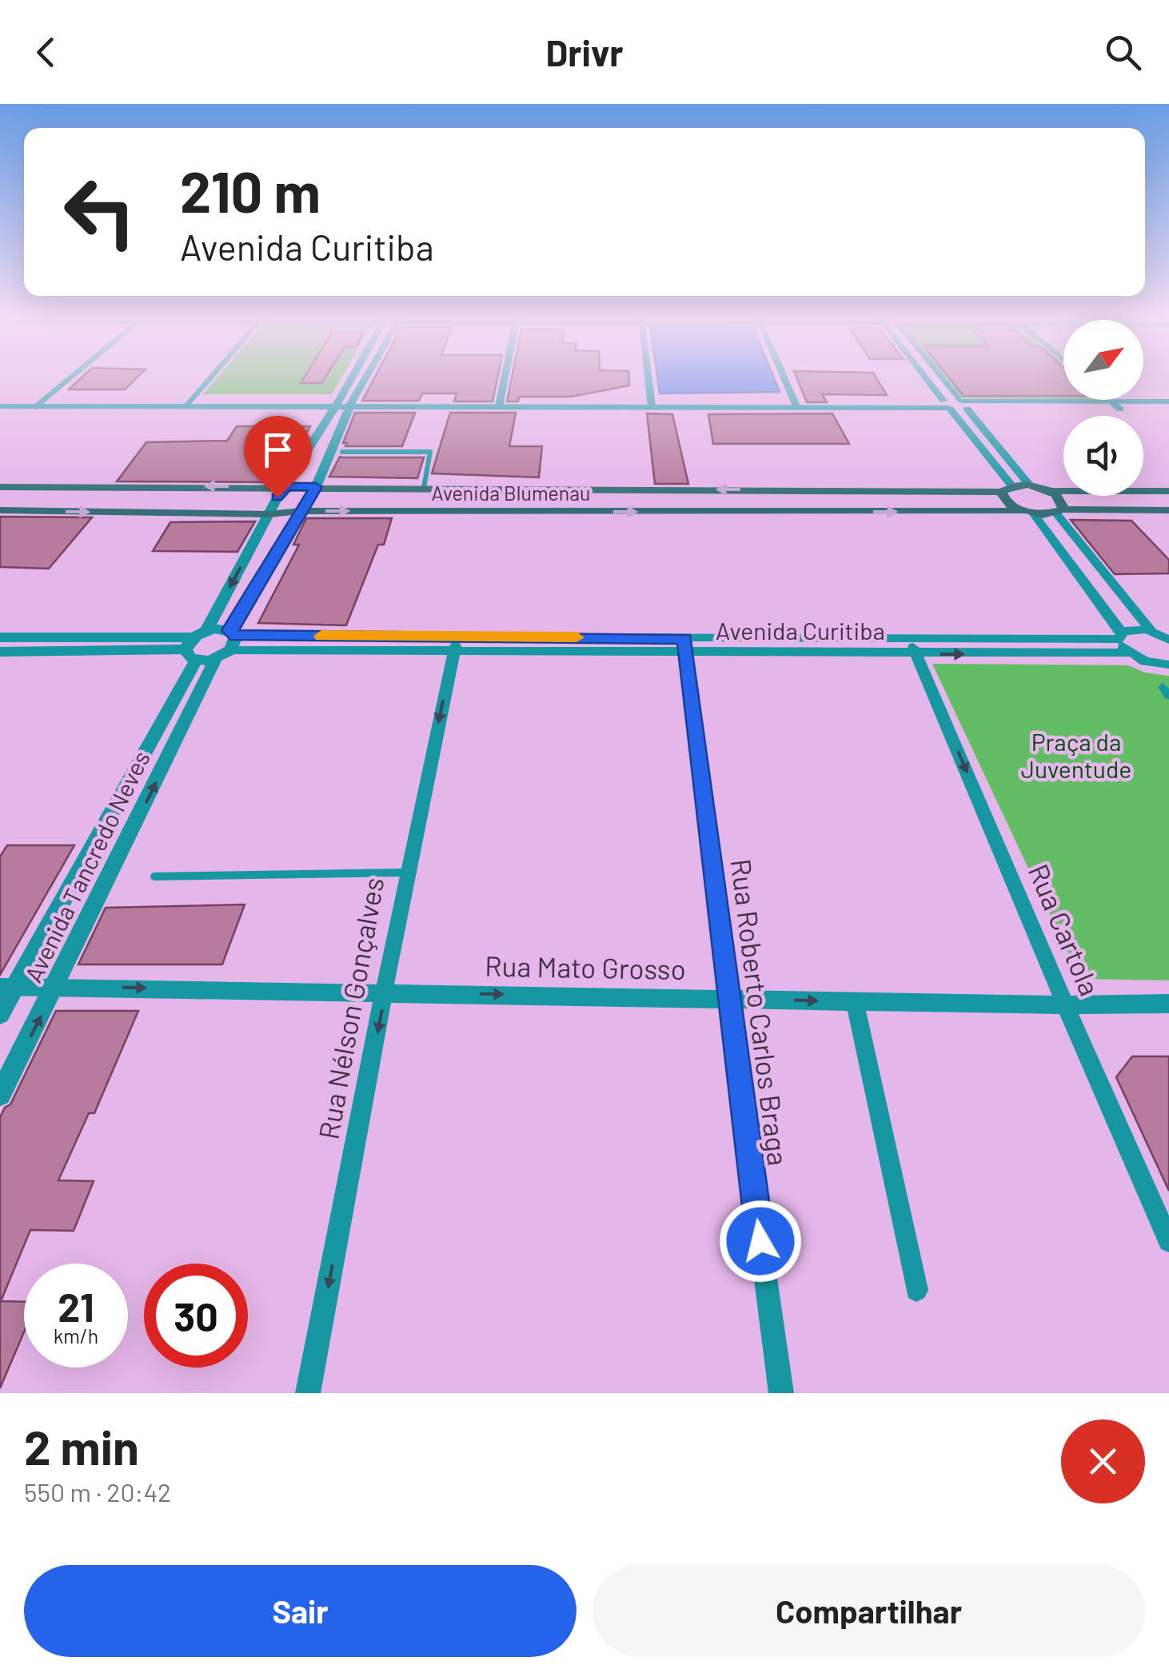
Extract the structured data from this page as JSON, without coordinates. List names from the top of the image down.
{
  "streets": {
    "main road": ["Avenida Blumenau"],
    "street": [
      "Avenida Curitiba",
      "Avenida Tancredo Neves",
      "Rua Cartola",
      "Rua Mato Grosso",
      "Rua Nélson Gonçalves",
      "Rua Roberto Carlos Braga"
    ]
  },
  "crossings": [
    ["Avenida Blumenau", "Avenida Tancredo Neves"],
    ["Avenida Curitiba", "Avenida Tancredo Neves"],
    ["Avenida Curitiba", "Rua Cartola"],
    ["Avenida Curitiba", "Rua Nélson Gonçalves"],
    ["Avenida Curitiba", "Rua Roberto Carlos Braga"],
    ["Avenida Tancredo Neves", "Rua Mato Grosso"],
    ["Rua Cartola", "Rua Mato Grosso"],
    ["Rua Mato Grosso", "Rua Nélson Gonçalves"],
    ["Rua Mato Grosso", "Rua Roberto Carlos Braga"]
  ],
  "one_way": ["Rua Cartola", "Rua Mato Grosso", "Rua Nélson Gonçalves"],
  "parks": ["Praça da Juventude"],
  "north": "top right",
  "page": {
    "header": "Drivr",
    "turn": ["210 m", "Avenida Curitiba"],
    "speed": "21 km/h",
    "limit": "30",
    "heading": ["2 min", "550 m · 20:42"],
    "buttons": ["Sair", "Compartilhar"]
  }
}
